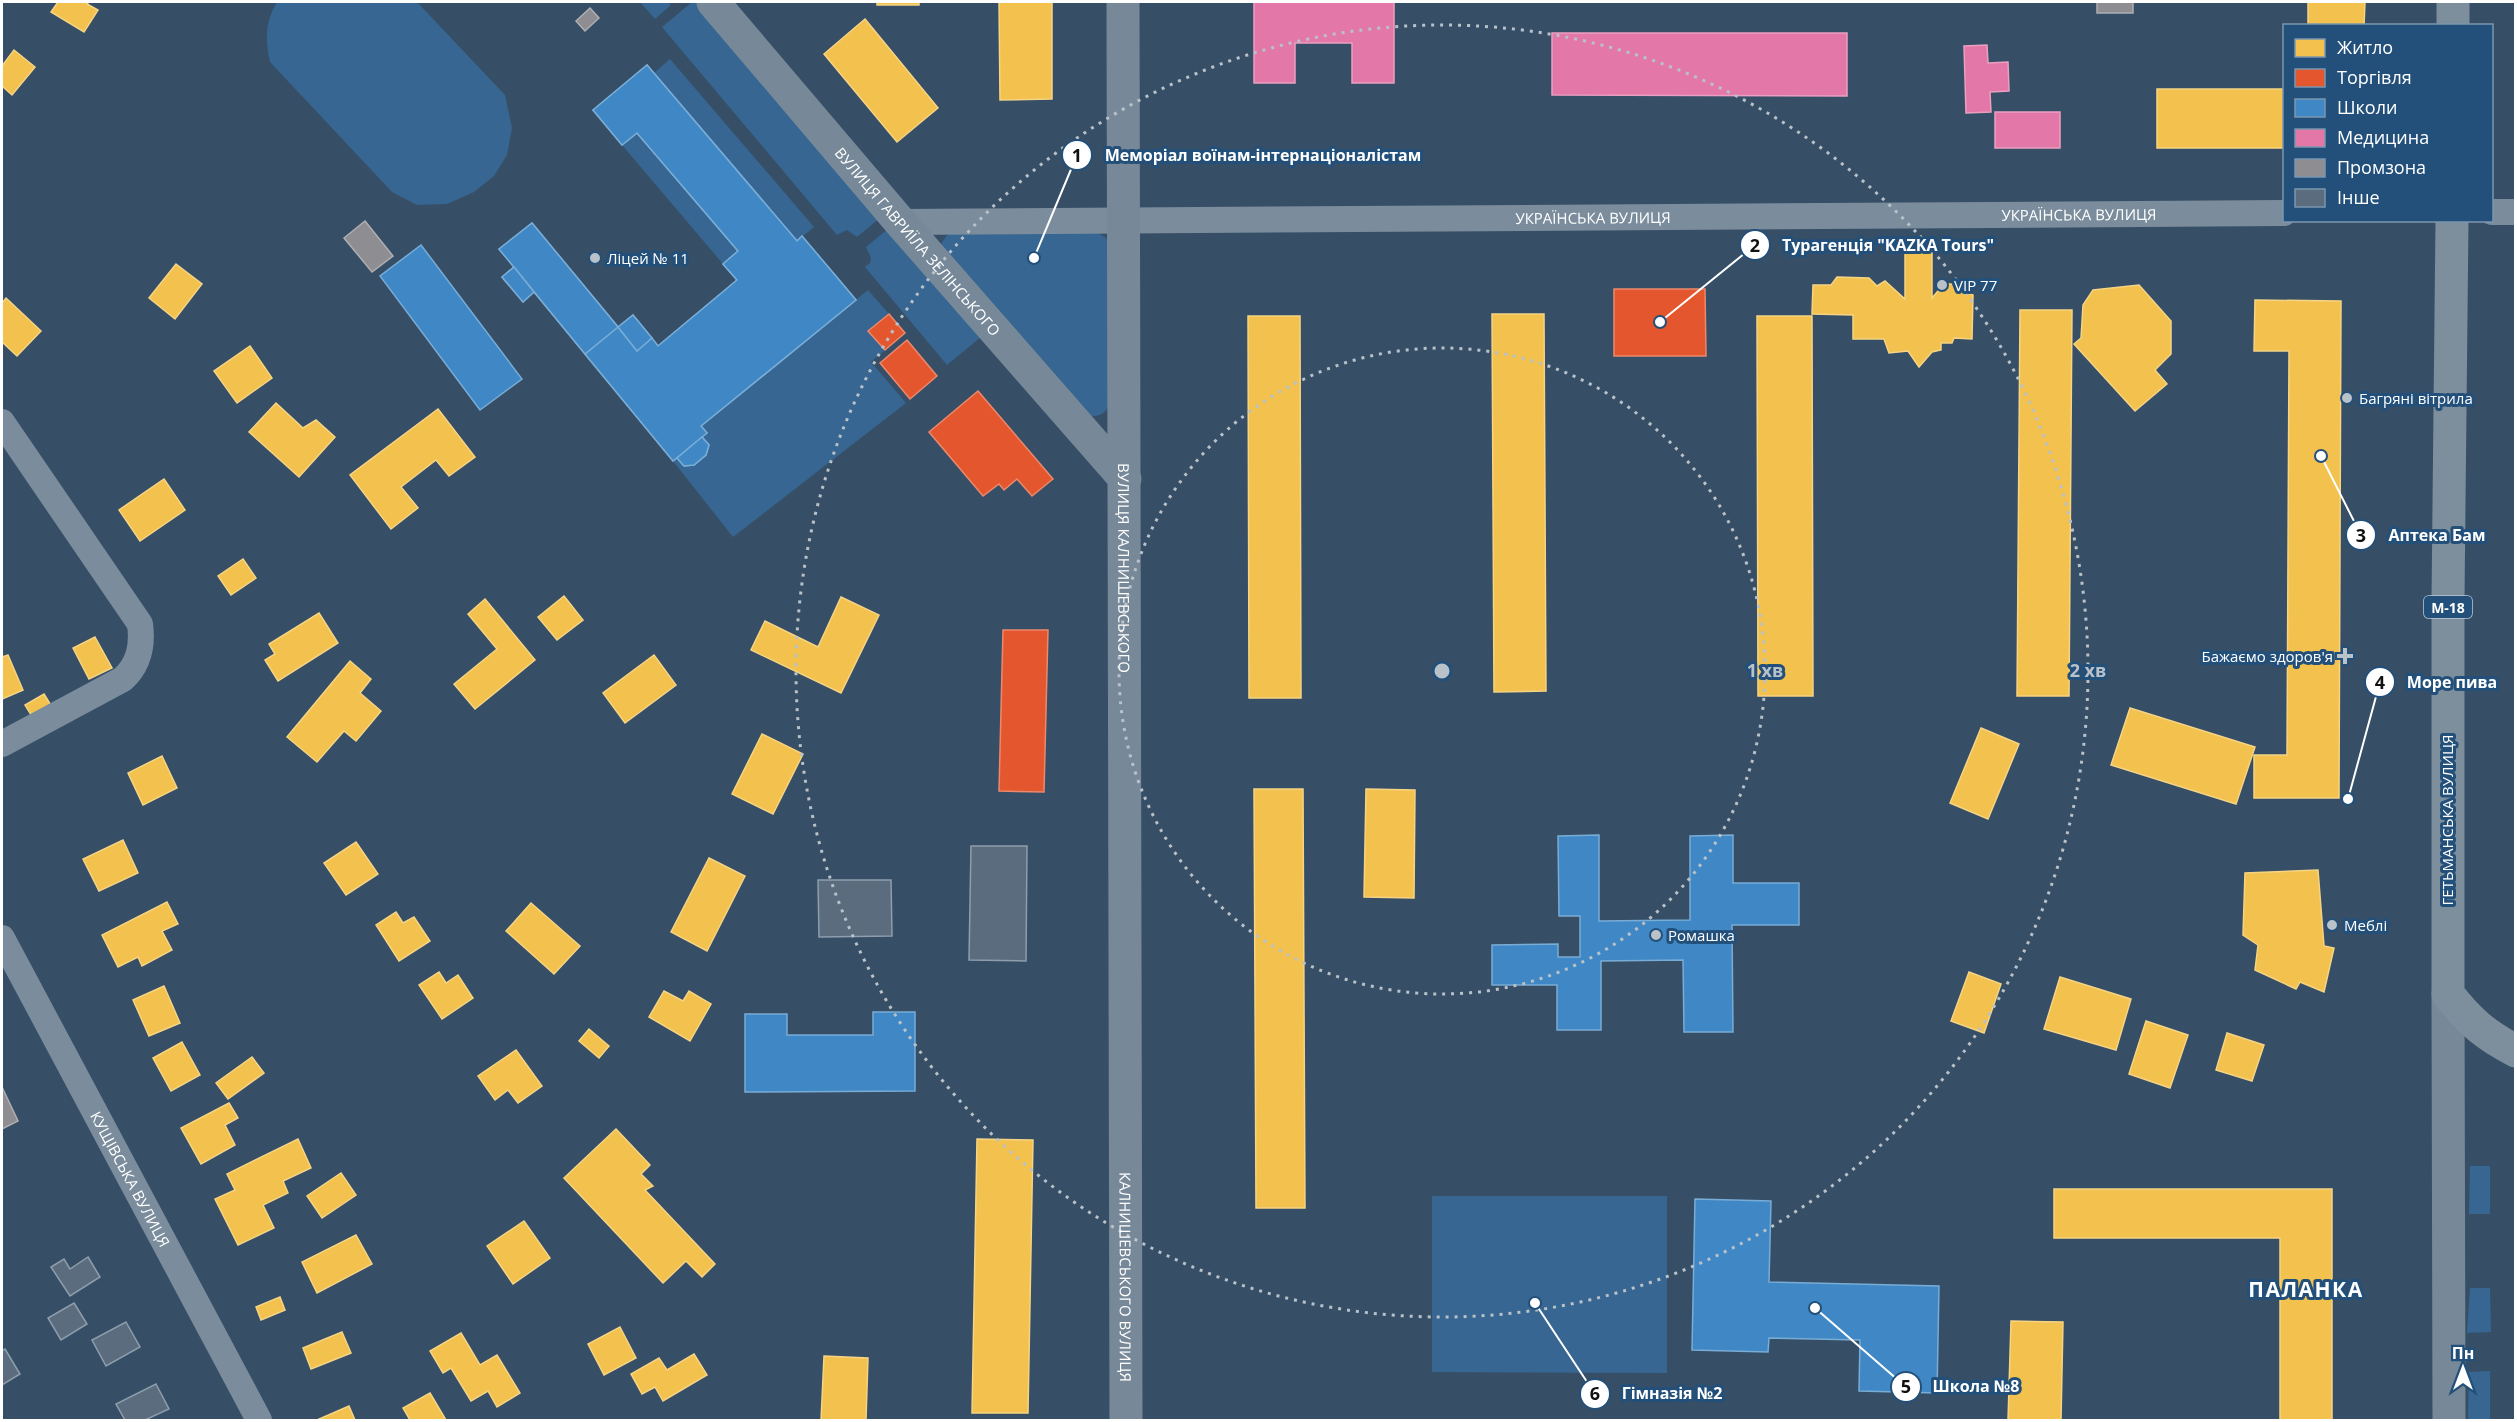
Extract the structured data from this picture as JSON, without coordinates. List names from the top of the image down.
{
  "streets": {
    "highway": ["М-18", "ГЕТЬМАНСЬКА ВУЛИЦЯ"],
    "street": [
      "УКРАЇНСЬКА ВУЛИЦЯ",
      "ВУЛИЦЯ ГАВРИЇЛА ЗЕЛІНСЬКОГО",
      "ВУЛИЦЯ КАЛНИШЕВСЬКОГО",
      "КУЩІВСЬКА ВУЛИЦЯ",
      "КАЛНИШЕВСЬКОГО ВУЛИЦЯ"
    ]
  },
  "crossings": [
    ["УКРАЇНСЬКА ВУЛИЦЯ", "ВУЛИЦЯ ГАВРИЇЛА ЗЕЛІНСЬКОГО"],
    ["УКРАЇНСЬКА ВУЛИЦЯ", "ВУЛИЦЯ КАЛНИШЕВСЬКОГО"],
    ["ВУЛИЦЯ ГАВРИЇЛА ЗЕЛІНСЬКОГО", "ВУЛИЦЯ КАЛНИШЕВСЬКОГО"],
    ["ВУЛИЦЯ КАЛНИШЕВСЬКОГО", "КАЛНИШЕВСЬКОГО ВУЛИЦЯ"]
  ],
  "districts": ["ПАЛАНКА"],
  "places": {
    "other": [
      "Ліцей № 11",
      "Меморіал воїнам-інтернаціоналістам",
      "VIP 77",
      "Турагенція \"KAZKA Tours\"",
      "Багряні вітрила",
      "Аптека Бам",
      "Море пива",
      "Меблі",
      "Ромашка",
      "Гімназія №2",
      "Школа №8"
    ],
    "health": ["Бажаємо здоров'я"]
  },
  "legend": [
    "Житло",
    "Торгівля",
    "Школи",
    "Медицина",
    "Промзона",
    "Інше"
  ],
  "north": "top",
  "rings": ["1 хв", "2 хв"]
}
